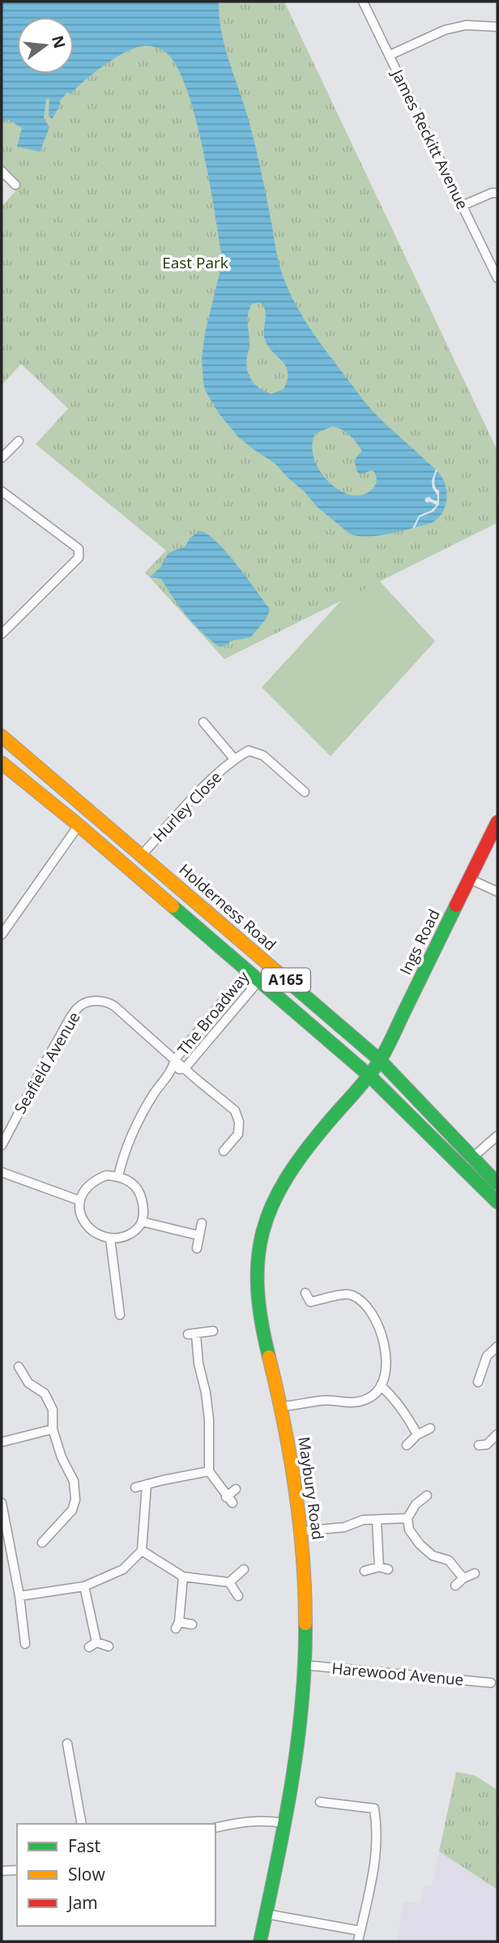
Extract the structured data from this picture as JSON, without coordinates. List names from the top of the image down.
{
  "streets": {
    "main road": [
      "Holderness Road",
      "Ings Road",
      "A165",
      "Maybury Road"
    ],
    "street": [
      "James Reckitt Avenue",
      "Hurley Close",
      "The Broadway",
      "Seafield Avenue",
      "Harewood Avenue"
    ]
  },
  "crossings": [
    ["Hurley Close", "Holderness Road"],
    ["Holderness Road", "Ings Road"],
    ["Holderness Road", "The Broadway"],
    ["Holderness Road", "Maybury Road"],
    ["Ings Road", "Maybury Road"],
    ["The Broadway", "Seafield Avenue"],
    ["Maybury Road", "Harewood Avenue"]
  ],
  "parks": ["East Park"],
  "legend": ["Fast", "Slow", "Jam"],
  "north": "right"
}
